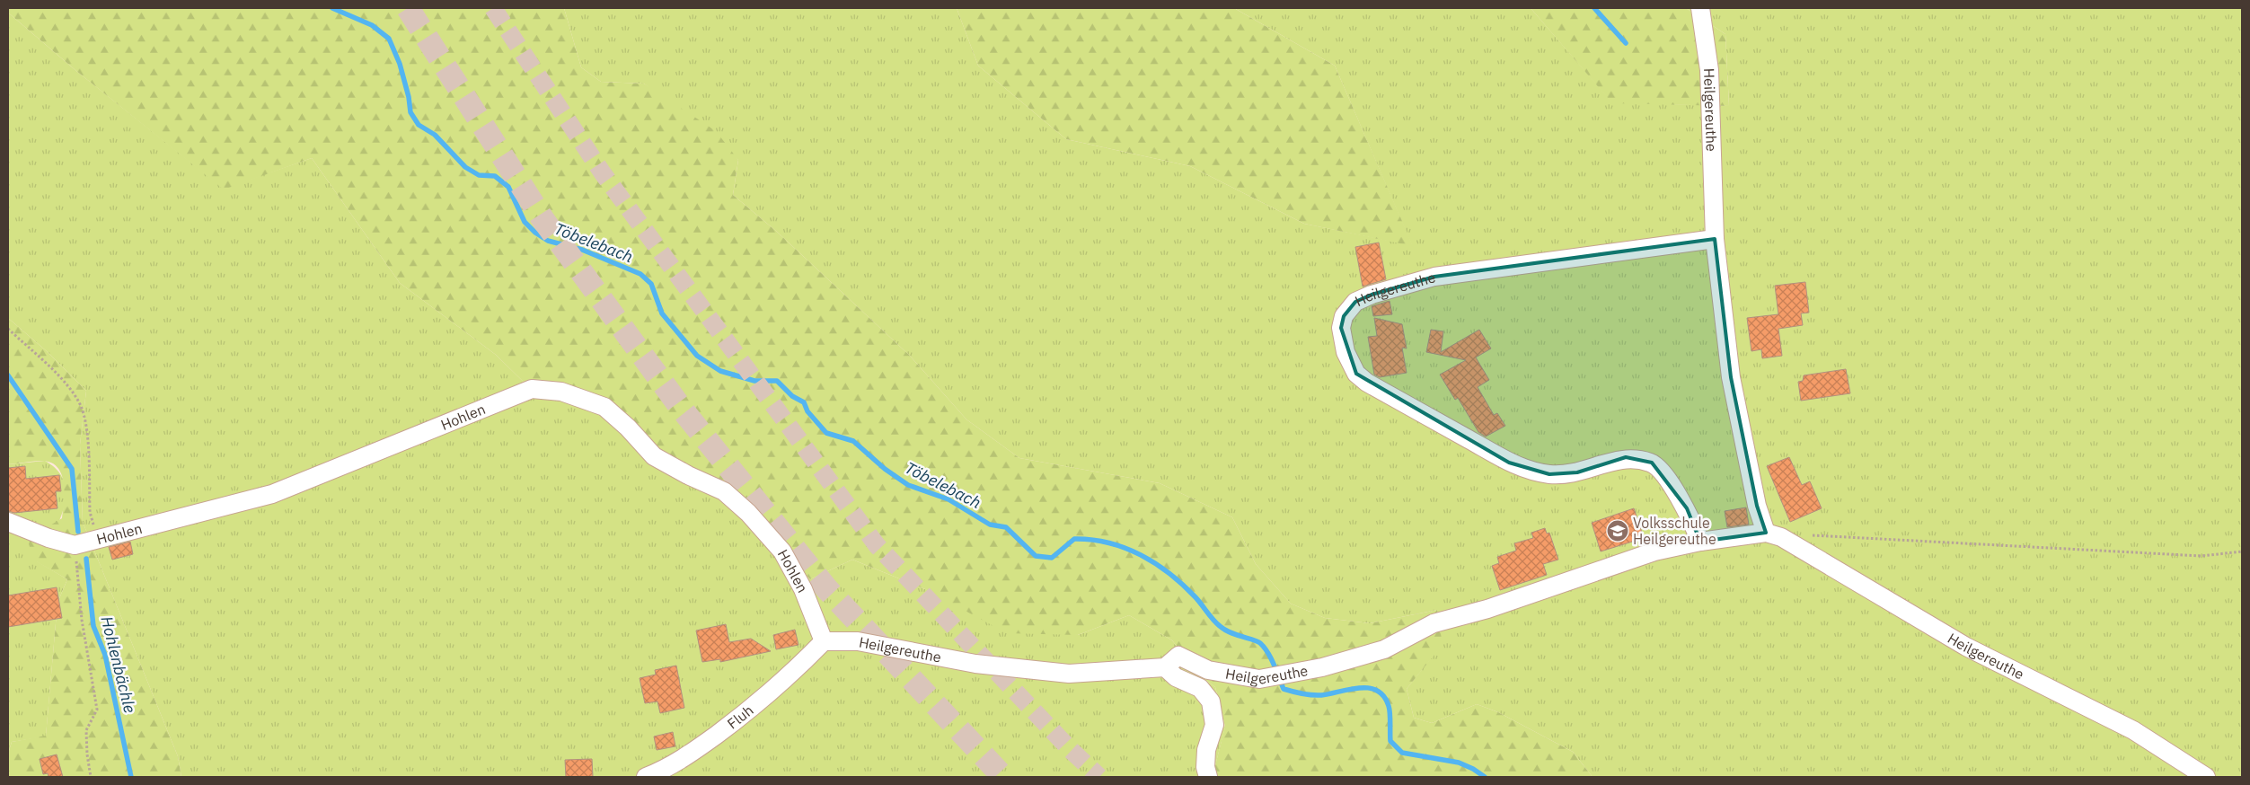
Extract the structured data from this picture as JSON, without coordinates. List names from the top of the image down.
{
  "streets": {
    "street": ["Heilgereuthe", "Hohlen", "Fluh"]
  },
  "crossings": [
    ["Heilgereuthe", "Hohlen"],
    ["Heilgereuthe", "Fluh"],
    ["Hohlen", "Fluh"]
  ],
  "water": ["Töbelebach", "Hohlenbächle"],
  "places": {
    "school or university": ["Volksschule Heilgereuthe"]
  }
}
